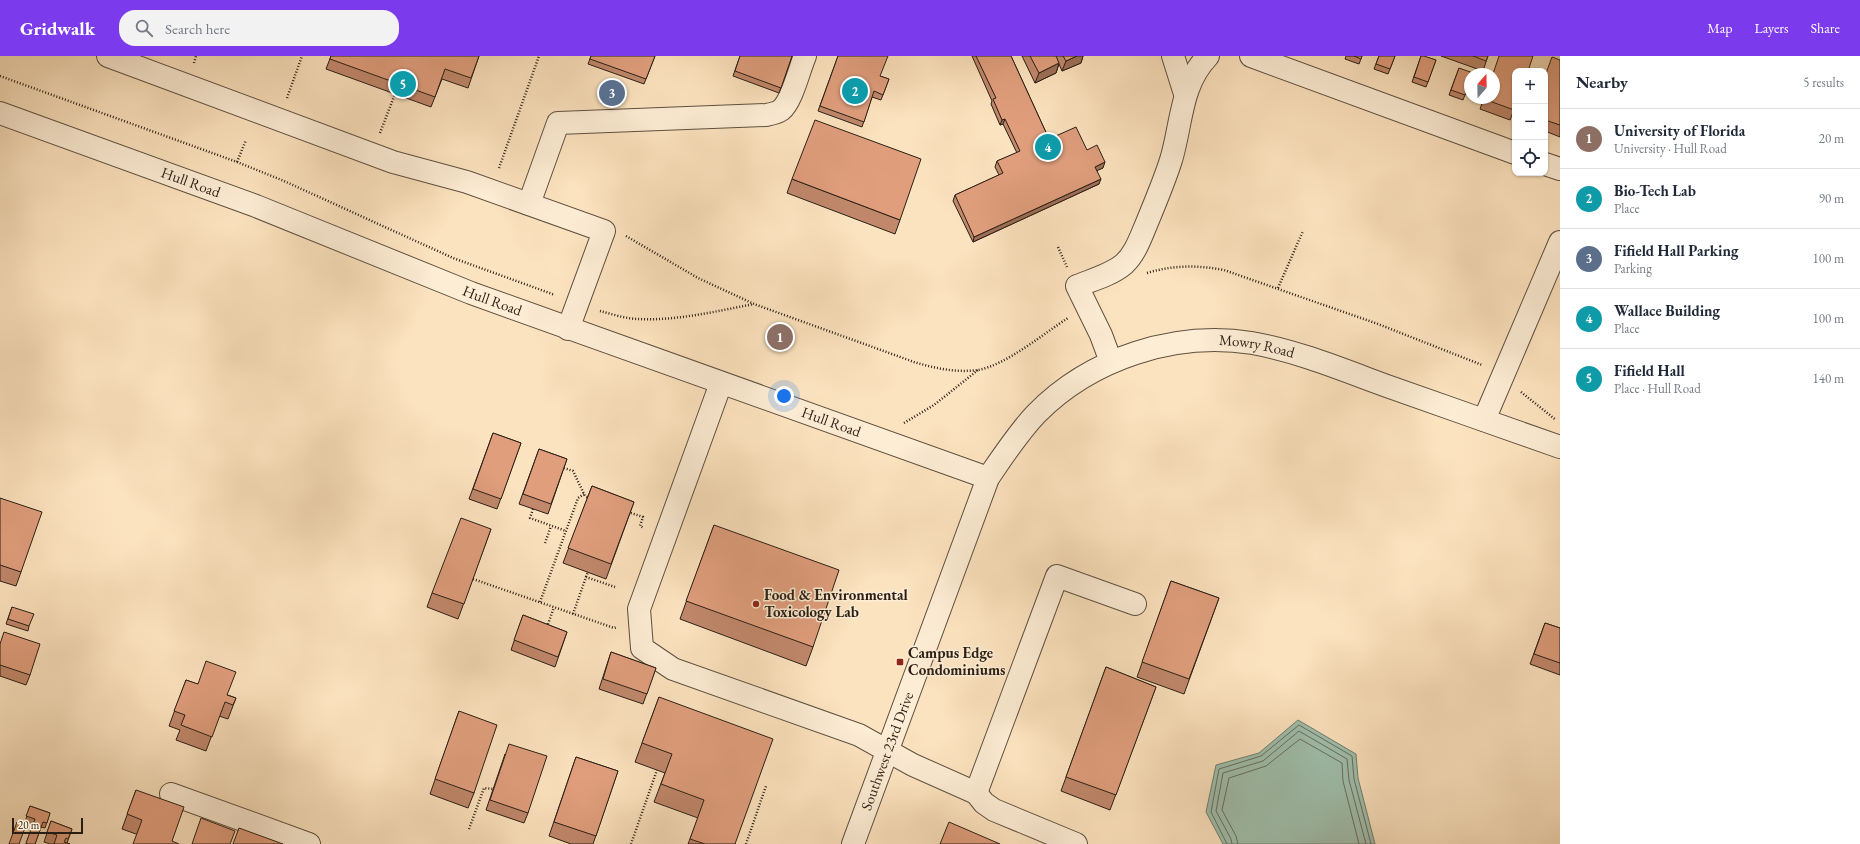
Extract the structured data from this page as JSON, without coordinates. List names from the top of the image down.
{
  "streets": {
    "street": ["Hull Road", "Mowry Road", "Southwest 23rd Drive"]
  },
  "crossings": [
    ["Hull Road", "Mowry Road"],
    ["Hull Road", "Southwest 23rd Drive"],
    ["Mowry Road", "Southwest 23rd Drive"]
  ],
  "places": {
    "other": ["Food & Environmental Toxicology Lab"],
    "transit": ["Campus Edge Condominiums"]
  },
  "scale_bar": "20 m",
  "north": "top",
  "page": {
    "header": "Gridwalk",
    "search": "Search here",
    "nav": ["Map", "Layers", "Share"],
    "heading": ["Nearby", "5 results"],
    "map_buttons": ["+", "−"],
    "pins": [
      "5",
      "2",
      "3",
      "4",
      "1"
    ],
    "list": [
      {
        "mark": "1",
        "name": "University of Florida",
        "note": "University · Hull Road",
        "value": "20 m"
      },
      {
        "mark": "2",
        "name": "Bio-Tech Lab",
        "note": "Place",
        "value": "90 m"
      },
      {
        "mark": "3",
        "name": "Fifield Hall Parking",
        "note": "Parking",
        "value": "100 m"
      },
      {
        "mark": "4",
        "name": "Wallace Building",
        "note": "Place",
        "value": "100 m"
      },
      {
        "mark": "5",
        "name": "Fifield Hall",
        "note": "Place · Hull Road",
        "value": "140 m"
      }
    ],
    "scale": "20 m"
  }
}
